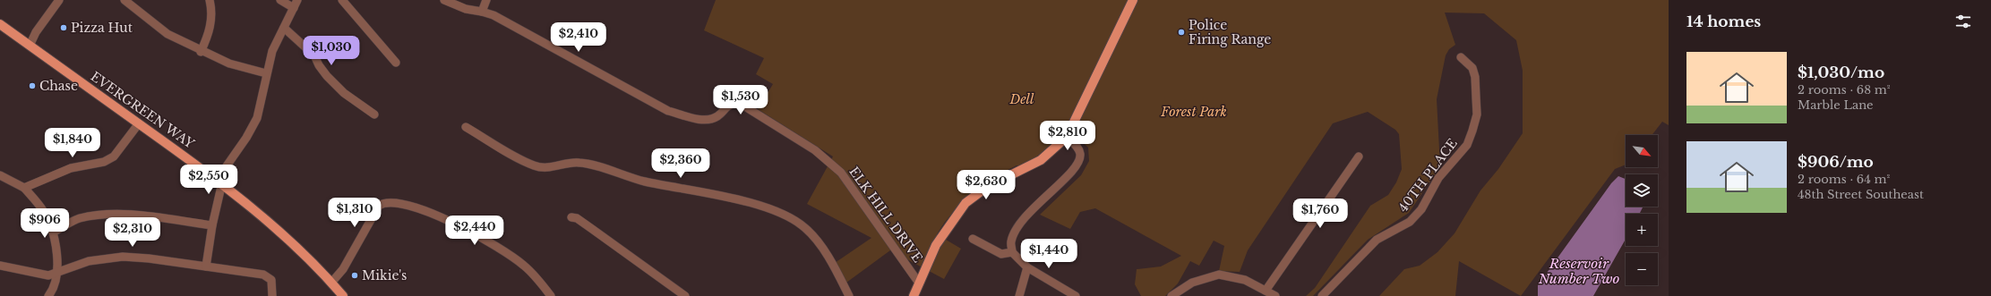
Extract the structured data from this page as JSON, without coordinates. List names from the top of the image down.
{
  "streets": {
    "main road": ["EVERGREEN WAY"],
    "street": ["40TH PLACE", "ELK HILL DRIVE"]
  },
  "water": ["Reservoir Number Two"],
  "parks": ["Dell", "Forest Park"],
  "places": [
    "Pizza Hut",
    "Police Firing Range",
    "Chase",
    "Mikie's"
  ],
  "north": "bottom right",
  "page": {
    "heading": "14 homes",
    "price": [
      "$2,410",
      "$1,030",
      "$1,530",
      "$2,810",
      "$1,840",
      "$2,360",
      "$2,550",
      "$2,630",
      "$1,310",
      "$1,760",
      "$906",
      "$2,440",
      "$2,310",
      "$1,440"
    ],
    "list": [
      {
        "name": "$1,030/mo",
        "note": "2 rooms · 68 m² · Marble Lane"
      },
      {
        "name": "$906/mo",
        "note": "2 rooms · 64 m² · 48th Street Southeast"
      }
    ],
    "map_buttons": ["+", "−"]
  }
}
